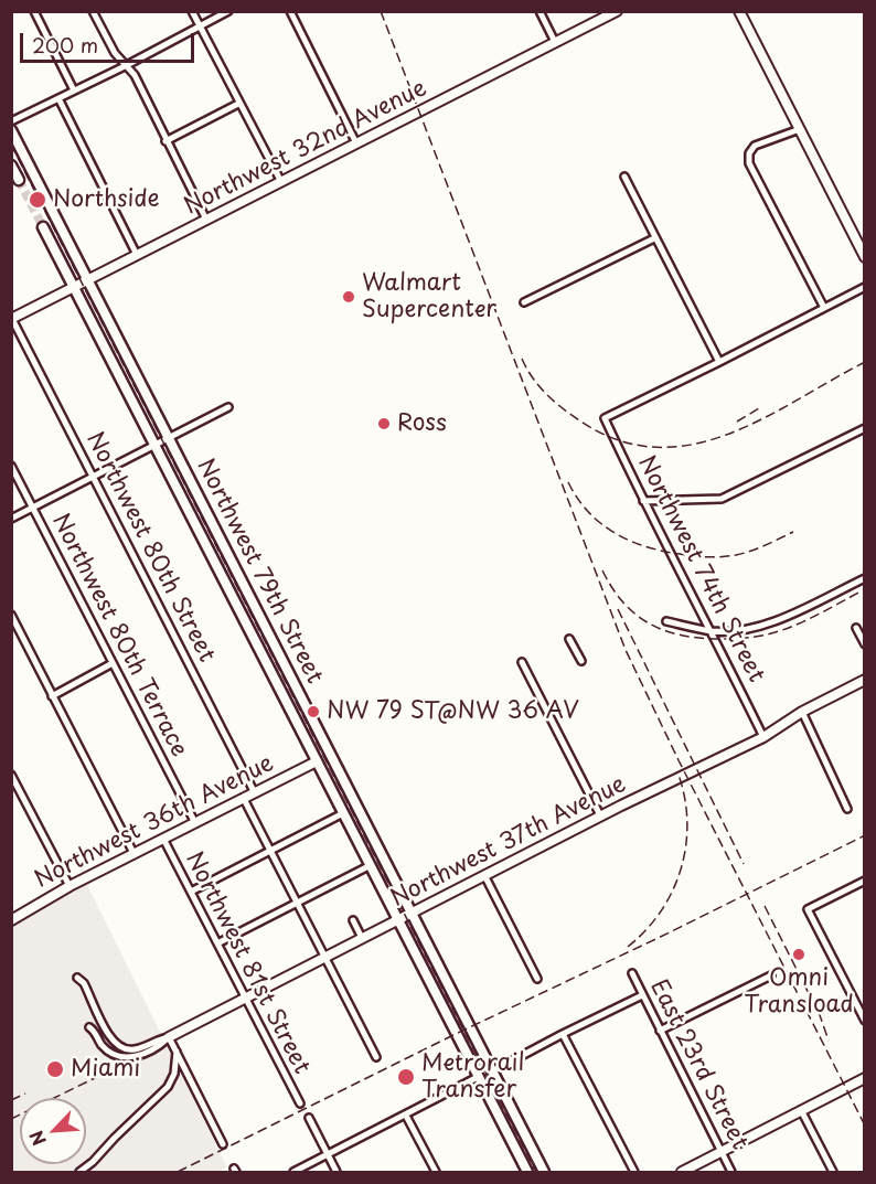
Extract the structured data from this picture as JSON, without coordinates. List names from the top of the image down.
{
  "streets": {
    "main road": ["Northwest 79th Street"],
    "street": [
      "Northwest 32nd Avenue",
      "Northwest 80th Street",
      "Northwest 74th Street",
      "Northwest 80th Terrace",
      "Northwest 36th Avenue",
      "Northwest 37th Avenue",
      "Northwest 81st Street",
      "East 23rd Street"
    ]
  },
  "crossings": [
    ["Northwest 32nd Avenue", "Northwest 80th Street"],
    ["Northwest 32nd Avenue", "Northwest 79th Street"],
    ["Northwest 80th Street", "Northwest 36th Avenue"],
    ["Northwest 74th Street", "Northwest 37th Avenue"],
    ["Northwest 79th Street", "Northwest 36th Avenue"],
    ["Northwest 79th Street", "Northwest 37th Avenue"],
    ["Northwest 80th Terrace", "Northwest 36th Avenue"],
    ["Northwest 36th Avenue", "Northwest 81st Street"],
    ["Northwest 37th Avenue", "Northwest 81st Street"]
  ],
  "places": [
    "Northside",
    "Walmart Supercenter",
    "Ross",
    "NW 79 ST@NW 36 AV",
    "Omni Transload",
    "Miami",
    "Metrorail Transfer"
  ],
  "scale_bar": "200 m",
  "north": "bottom left"
}
